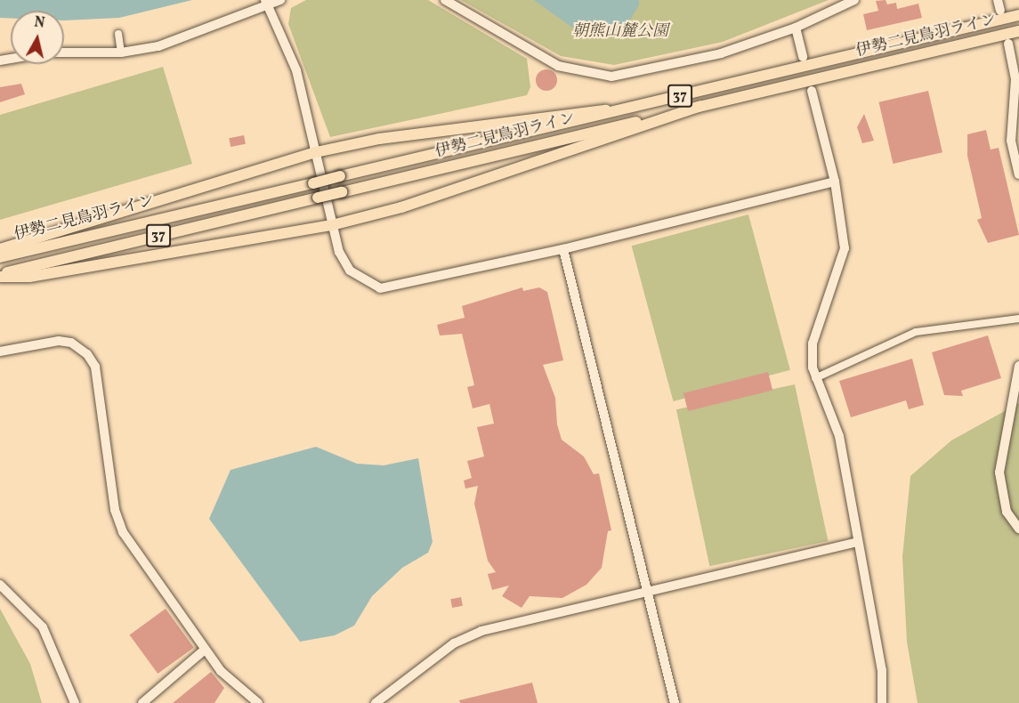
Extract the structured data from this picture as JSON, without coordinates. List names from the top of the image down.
{
  "streets": {
    "main road": ["伊勢二見鳥羽ライン", "37"]
  },
  "parks": ["朝熊山麓公園"],
  "north": "top"
}
